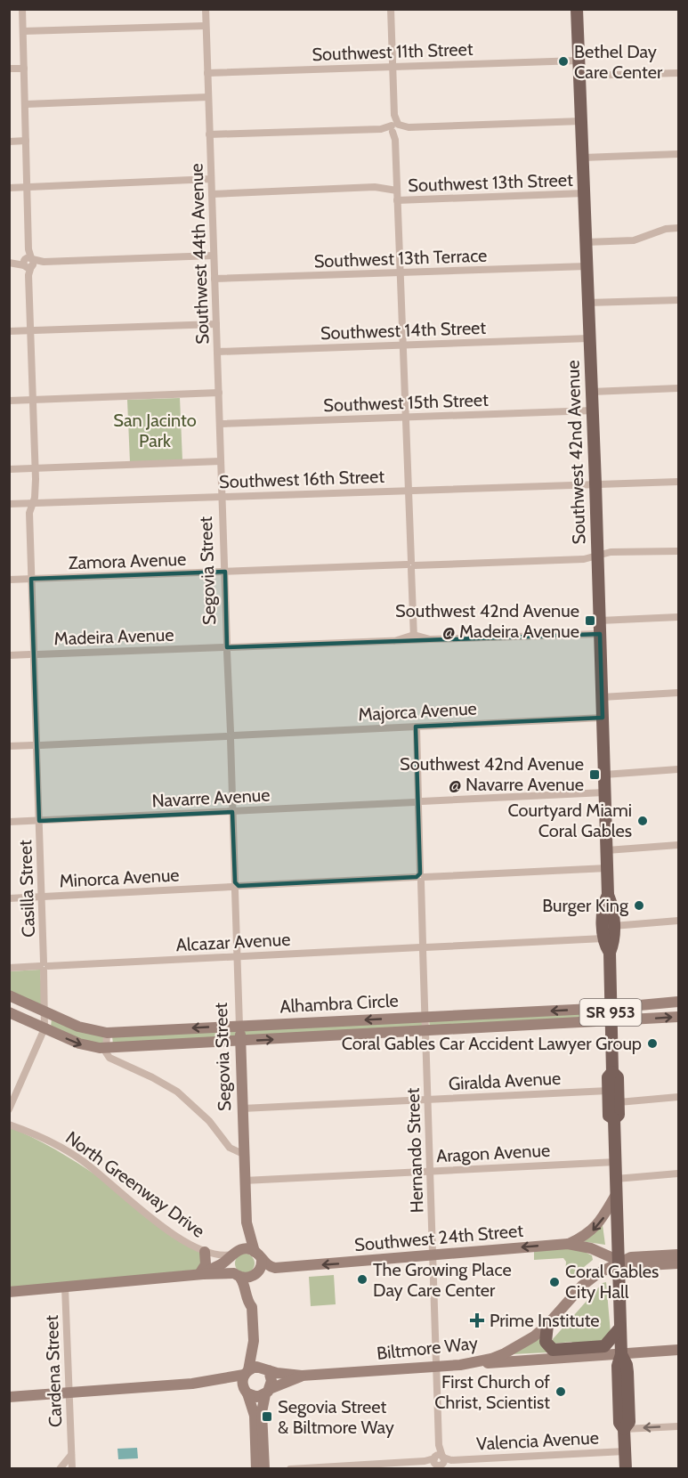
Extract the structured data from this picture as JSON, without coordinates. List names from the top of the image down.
{
  "streets": {
    "main road": ["Southwest 42nd Avenue", "SR 953"],
    "street": [
      "Southwest 11th Street",
      "Southwest 13th Street",
      "Southwest 44th Avenue",
      "Southwest 13th Terrace",
      "Southwest 14th Street",
      "Southwest 15th Street",
      "Southwest 16th Street",
      "Zamora Avenue",
      "Segovia Street",
      "Madeira Avenue",
      "Majorca Avenue",
      "Navarre Avenue",
      "Minorca Avenue",
      "Casilla Street",
      "Alcazar Avenue",
      "Alhambra Circle",
      "Giralda Avenue",
      "Hernando Street",
      "Aragon Avenue",
      "North Greenway Drive",
      "Southwest 24th Street",
      "Biltmore Way",
      "Cardena Street",
      "Valencia Avenue"
    ]
  },
  "crossings": [
    ["Southwest 11th Street", "Southwest 44th Avenue"],
    ["Southwest 11th Street", "Southwest 42nd Avenue"],
    ["Southwest 13th Street", "Southwest 44th Avenue"],
    ["Southwest 13th Street", "Southwest 42nd Avenue"],
    ["Southwest 44th Avenue", "Southwest 13th Terrace"],
    ["Southwest 44th Avenue", "Southwest 14th Street"],
    ["Southwest 44th Avenue", "Southwest 15th Street"],
    ["Southwest 44th Avenue", "Southwest 16th Street"],
    ["Southwest 44th Avenue", "Segovia Street"],
    ["Southwest 13th Terrace", "Southwest 42nd Avenue"],
    ["Southwest 14th Street", "Southwest 42nd Avenue"],
    ["Southwest 15th Street", "Southwest 42nd Avenue"],
    ["Southwest 42nd Avenue", "Southwest 16th Street"],
    ["Southwest 42nd Avenue", "Zamora Avenue"],
    ["Southwest 42nd Avenue", "Majorca Avenue"],
    ["Southwest 42nd Avenue", "Navarre Avenue"],
    ["Southwest 42nd Avenue", "Minorca Avenue"],
    ["Southwest 42nd Avenue", "Alcazar Avenue"],
    ["Southwest 42nd Avenue", "Alhambra Circle"],
    ["Southwest 42nd Avenue", "Giralda Avenue"],
    ["Southwest 42nd Avenue", "Aragon Avenue"],
    ["Southwest 42nd Avenue", "Southwest 24th Street"],
    ["Southwest 42nd Avenue", "Biltmore Way"],
    ["Southwest 42nd Avenue", "Valencia Avenue"],
    ["Southwest 16th Street", "Segovia Street"],
    ["Southwest 16th Street", "Casilla Street"],
    ["Zamora Avenue", "Segovia Street"],
    ["Zamora Avenue", "Casilla Street"],
    ["Segovia Street", "Madeira Avenue"],
    ["Segovia Street", "Majorca Avenue"],
    ["Segovia Street", "Navarre Avenue"],
    ["Segovia Street", "Minorca Avenue"],
    ["Segovia Street", "Alcazar Avenue"],
    ["Segovia Street", "Alhambra Circle"],
    ["Segovia Street", "Giralda Avenue"],
    ["Segovia Street", "Aragon Avenue"],
    ["Segovia Street", "North Greenway Drive"],
    ["Segovia Street", "Southwest 24th Street"],
    ["Madeira Avenue", "Casilla Street"],
    ["Majorca Avenue", "Casilla Street"],
    ["Majorca Avenue", "Hernando Street"],
    ["Navarre Avenue", "Casilla Street"],
    ["Navarre Avenue", "Hernando Street"],
    ["Minorca Avenue", "Casilla Street"],
    ["Minorca Avenue", "Hernando Street"],
    ["Casilla Street", "Alcazar Avenue"],
    ["Casilla Street", "Alhambra Circle"],
    ["Alcazar Avenue", "Hernando Street"],
    ["Alhambra Circle", "Hernando Street"],
    ["Giralda Avenue", "Hernando Street"],
    ["Hernando Street", "Aragon Avenue"],
    ["Hernando Street", "Southwest 24th Street"],
    ["Hernando Street", "Biltmore Way"],
    ["Hernando Street", "Valencia Avenue"],
    ["North Greenway Drive", "Southwest 24th Street"],
    ["Southwest 24th Street", "Biltmore Way"]
  ],
  "one_way": ["Southwest 24th Street"],
  "parks": ["San Jacinto Park"],
  "places": {
    "other": [
      "Bethel Day Care Center",
      "Courtyard Miami Coral Gables",
      "Burger King",
      "Coral Gables Car Accident Lawyer Group",
      "The Growing Place Day Care Center",
      "Coral Gables City Hall",
      "First Church of Christ, Scientist"
    ],
    "transit": ["Southwest 42nd Avenue @ Madeira Avenue", "Southwest 42nd Avenue @ Navarre Avenue", "Segovia Street & Biltmore Way"],
    "health": ["Prime Institute"]
  }
}
